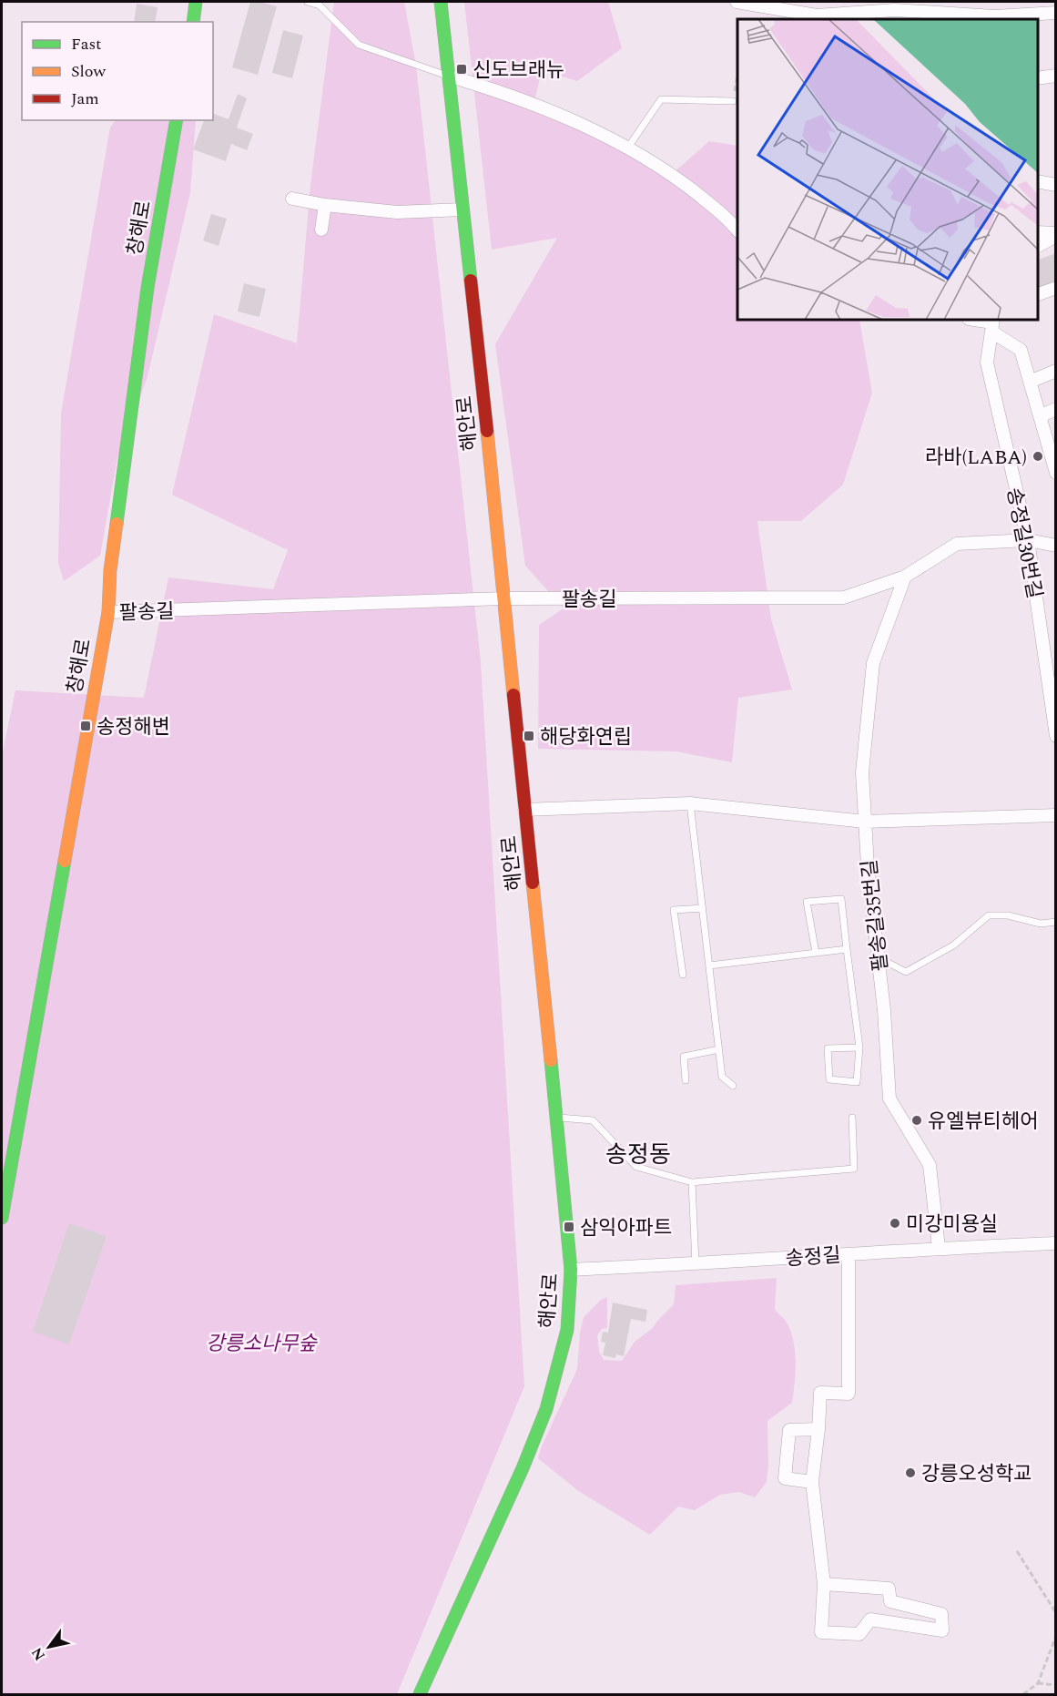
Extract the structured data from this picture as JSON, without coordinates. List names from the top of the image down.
{
  "streets": {
    "street": [
      "창해로",
      "해안로",
      "송정길30번길",
      "팔송길",
      "팔송길35번길",
      "송정길"
    ]
  },
  "crossings": [
    ["창해로", "팔송길"],
    ["해안로", "팔송길"],
    ["해안로", "송정길"],
    ["송정길30번길", "팔송길"],
    ["팔송길", "팔송길35번길"],
    ["팔송길35번길", "송정길"]
  ],
  "districts": ["송정동"],
  "parks": ["강릉소나무숲"],
  "places": {
    "transit": [
      "신도브래뉴",
      "송정해변",
      "해당화연립",
      "삼익아파트"
    ],
    "other": [
      "라바(LABA)",
      "유엘뷰티헤어",
      "미강미용실",
      "강릉오성학교"
    ]
  },
  "legend": ["Fast", "Slow", "Jam"],
  "north": "bottom left"
}
